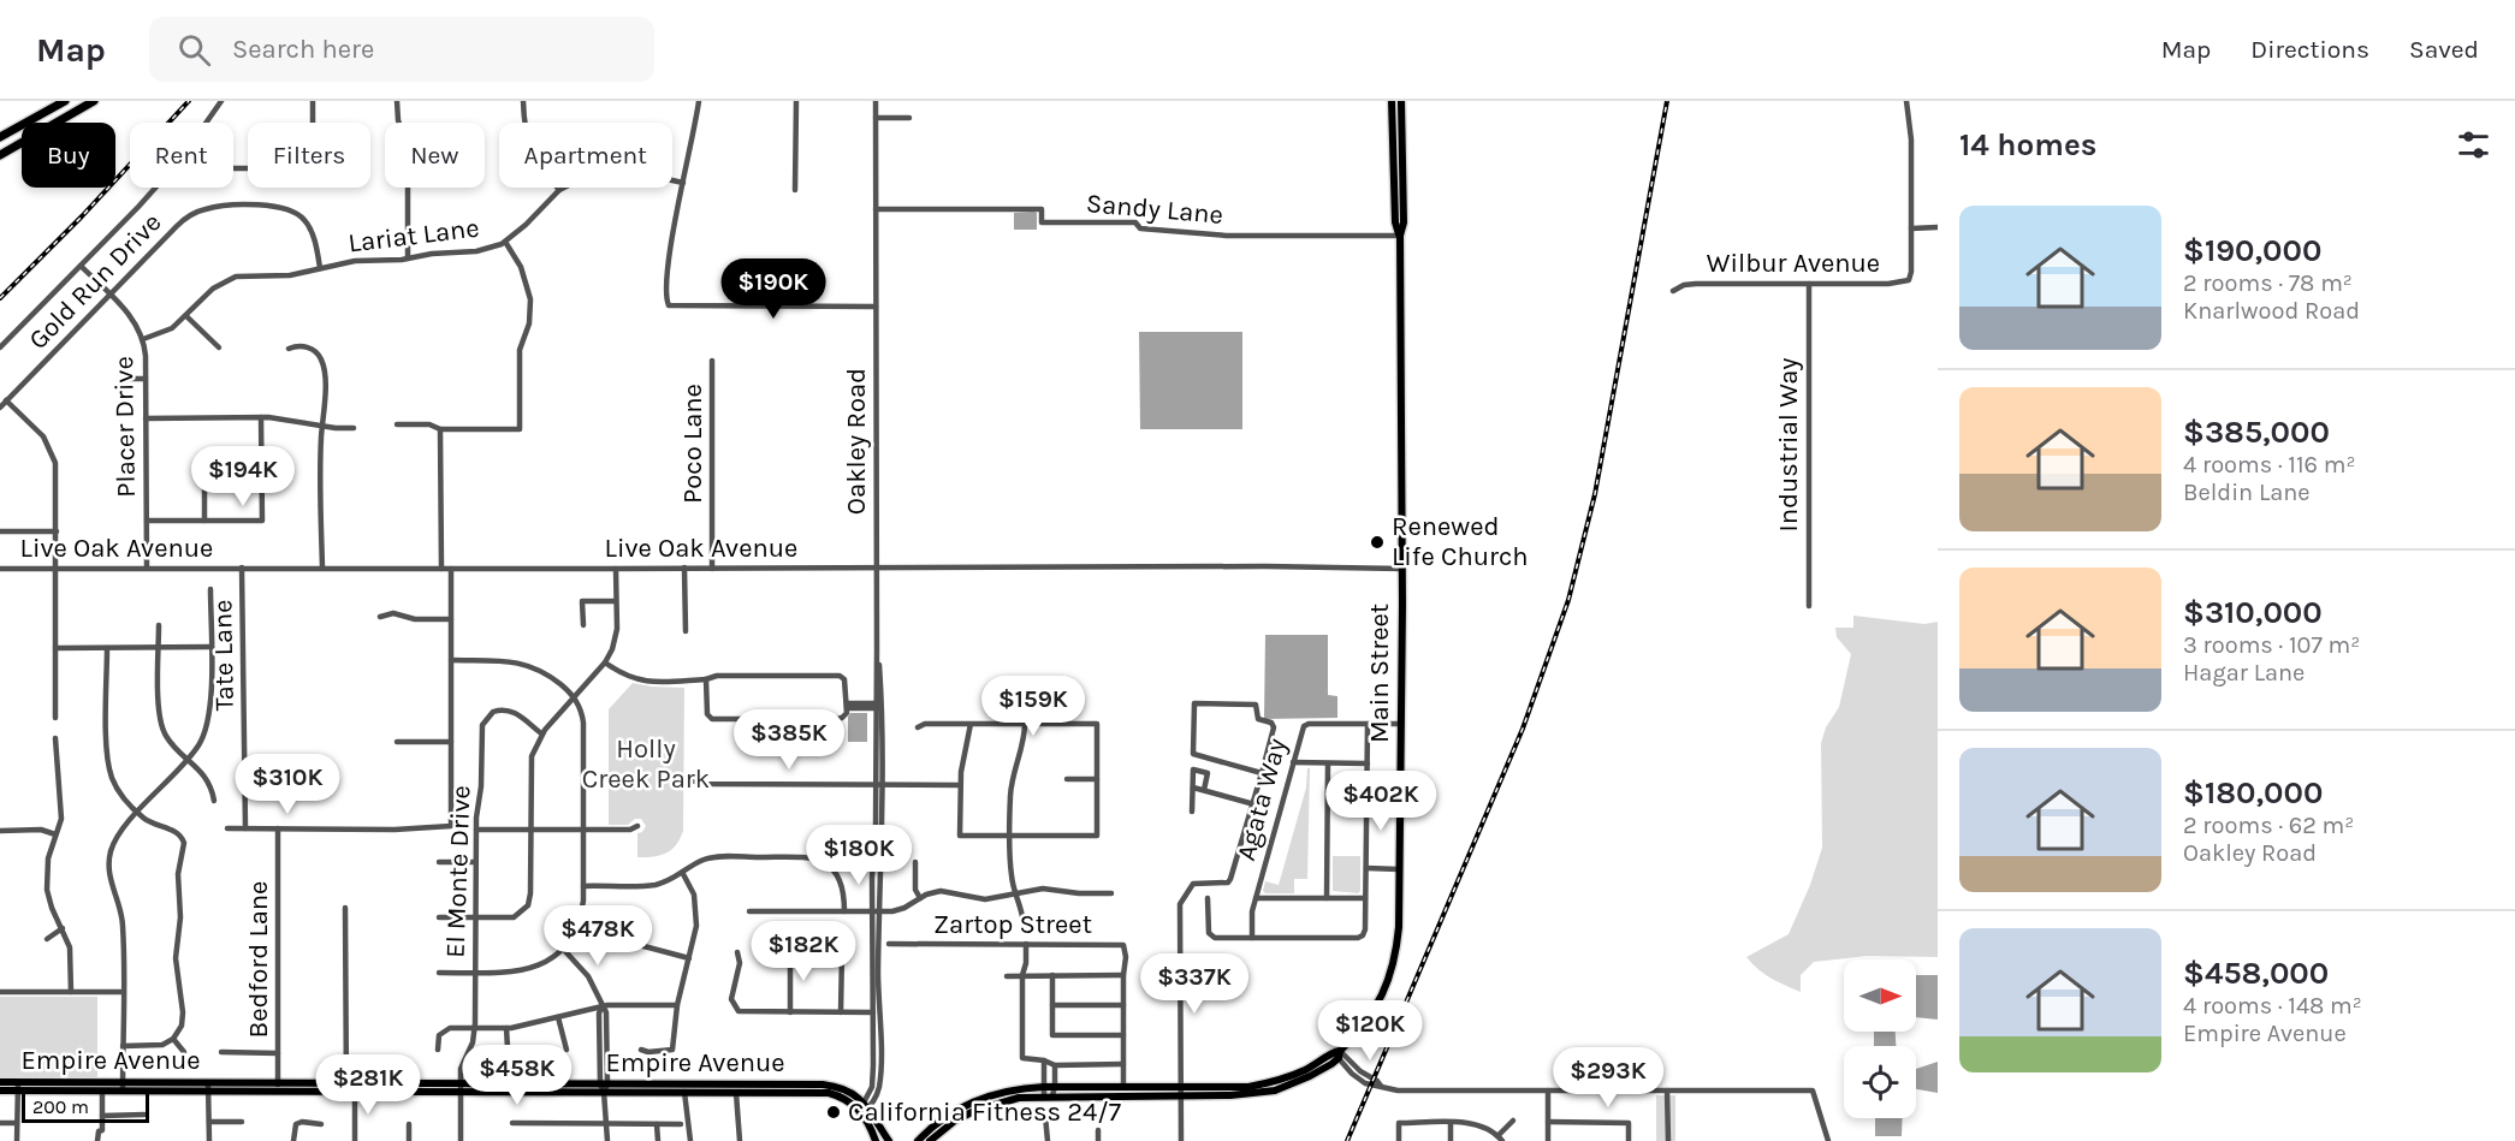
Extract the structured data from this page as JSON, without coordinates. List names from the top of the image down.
{
  "streets": {
    "main road": ["Main Street", "Empire Avenue"],
    "street": [
      "Sandy Lane",
      "Lariat Lane",
      "Wilbur Avenue",
      "Gold Run Drive",
      "Placer Drive",
      "Oakley Road",
      "Poco Lane",
      "Industrial Way",
      "Live Oak Avenue",
      "Tate Lane",
      "Agata Way",
      "El Monte Drive",
      "Zartop Street",
      "Bedford Lane"
    ]
  },
  "crossings": [
    ["Sandy Lane", "Oakley Road"],
    ["Sandy Lane", "Main Street"],
    ["Lariat Lane", "Gold Run Drive"],
    ["Lariat Lane", "Placer Drive"],
    ["Wilbur Avenue", "Industrial Way"],
    ["Gold Run Drive", "Placer Drive"],
    ["Placer Drive", "Live Oak Avenue"],
    ["Oakley Road", "Live Oak Avenue"],
    ["Oakley Road", "Empire Avenue"],
    ["Poco Lane", "Live Oak Avenue"],
    ["Live Oak Avenue", "Tate Lane"],
    ["Live Oak Avenue", "Main Street"],
    ["Main Street", "Agata Way"],
    ["Main Street", "Zartop Street"],
    ["El Monte Drive", "Empire Avenue"],
    ["Bedford Lane", "Empire Avenue"]
  ],
  "parks": ["Holly Creek Park"],
  "places": ["Renewed Life Church", "California Fitness 24/7"],
  "scale_bar": "200 m",
  "north": "right",
  "page": {
    "header": "Map",
    "search": "Search here",
    "nav": ["Map", "Directions", "Saved"],
    "heading": "14 homes",
    "chip": [
      "Buy",
      "Rent",
      "Filters",
      "New",
      "Apartment"
    ],
    "list": [
      {
        "name": "$190,000",
        "note": "2 rooms · 78 m² · Knarlwood Road"
      },
      {
        "name": "$385,000",
        "note": "4 rooms · 116 m² · Beldin Lane"
      },
      {
        "name": "$310,000",
        "note": "3 rooms · 107 m² · Hagar Lane"
      },
      {
        "name": "$180,000",
        "note": "2 rooms · 62 m² · Oakley Road"
      },
      {
        "name": "$458,000",
        "note": "4 rooms · 148 m² · Empire Avenue"
      }
    ],
    "price": [
      "$190K",
      "$194K",
      "$159K",
      "$385K",
      "$310K",
      "$402K",
      "$180K",
      "$478K",
      "$182K",
      "$337K",
      "$120K",
      "$458K",
      "$293K",
      "$281K"
    ],
    "scale": "200 m"
  }
}
